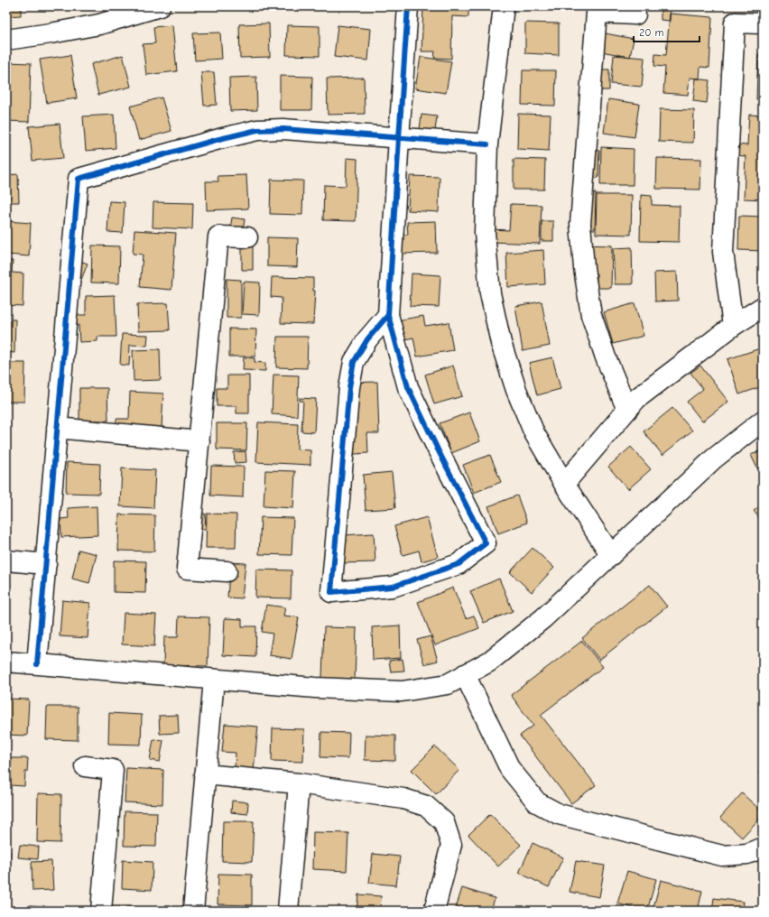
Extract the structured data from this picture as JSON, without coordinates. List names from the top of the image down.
{
  "scale_bar": "20 m"
}
